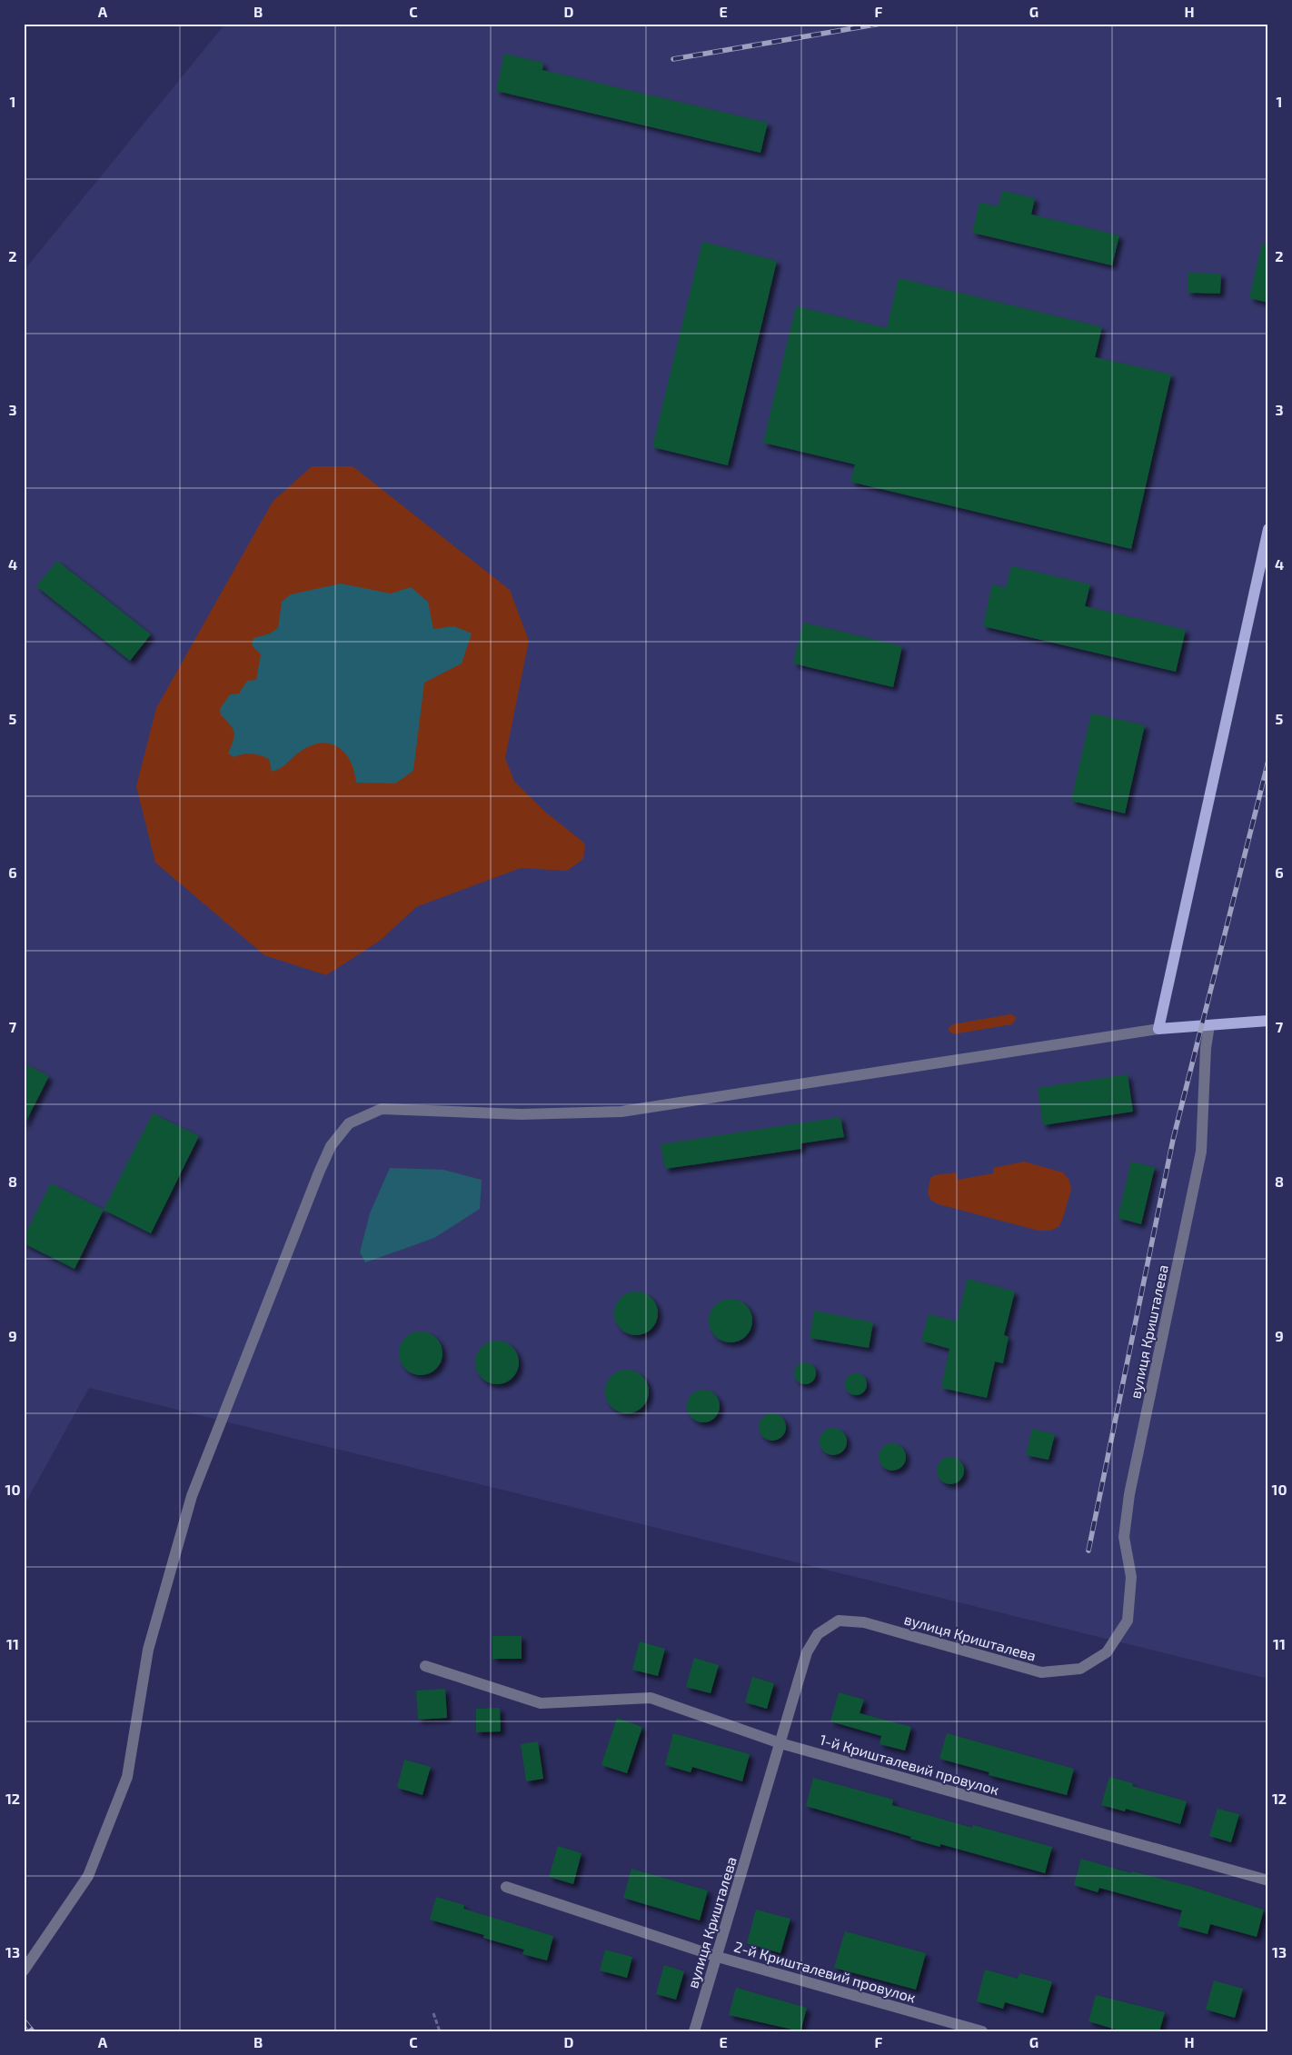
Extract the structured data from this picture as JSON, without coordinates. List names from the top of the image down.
{
  "streets": {
    "street": ["вулиця Кришталева", "1-й Кришталевий провулок", "2-й Кришталевий провулок"]
  },
  "crossings": [
    ["вулиця Кришталева", "1-й Кришталевий провулок"],
    ["вулиця Кришталева", "2-й Кришталевий провулок"]
  ],
  "grid": {
    "columns": [
      "A",
      "B",
      "C",
      "D",
      "E",
      "F",
      "G",
      "H"
    ],
    "rows": [
      "1",
      "2",
      "3",
      "4",
      "5",
      "6",
      "7",
      "8",
      "9",
      "10",
      "11",
      "12",
      "13"
    ]
  }
}
